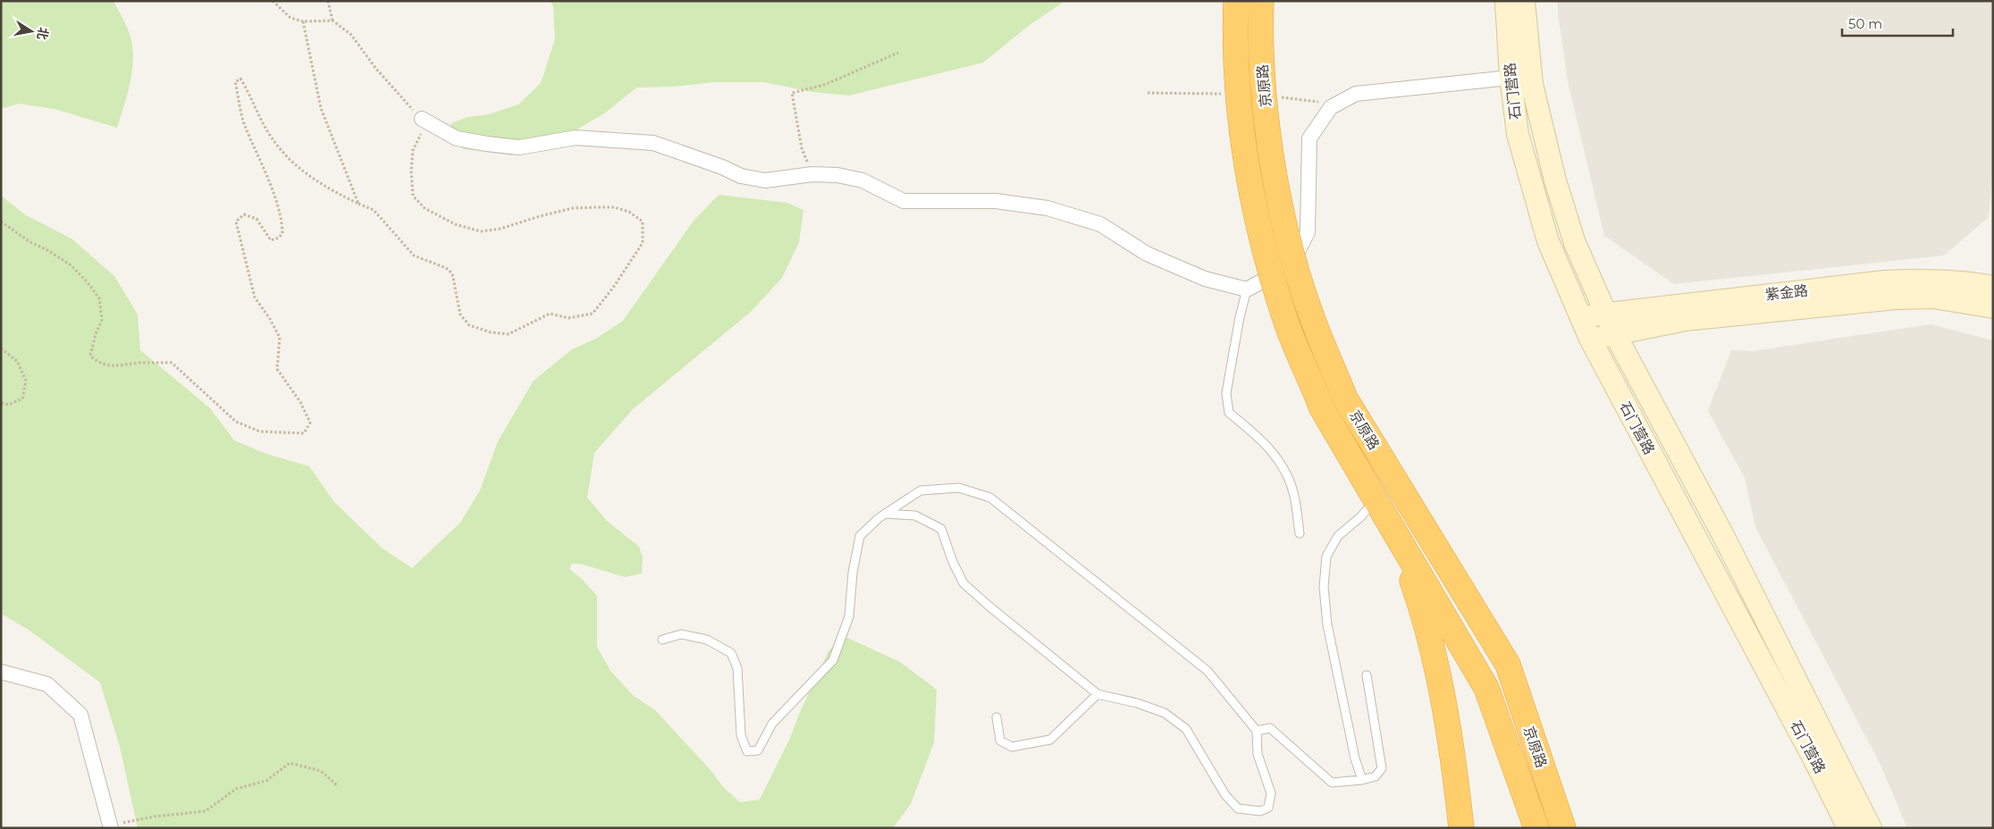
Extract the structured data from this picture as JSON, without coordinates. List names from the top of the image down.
{
  "streets": {
    "highway": ["京原路"],
    "main road": ["石门营路", "紫金路"]
  },
  "crossings": [
    ["石门营路", "紫金路"]
  ],
  "scale_bar": "50 m",
  "north": "right"
}
